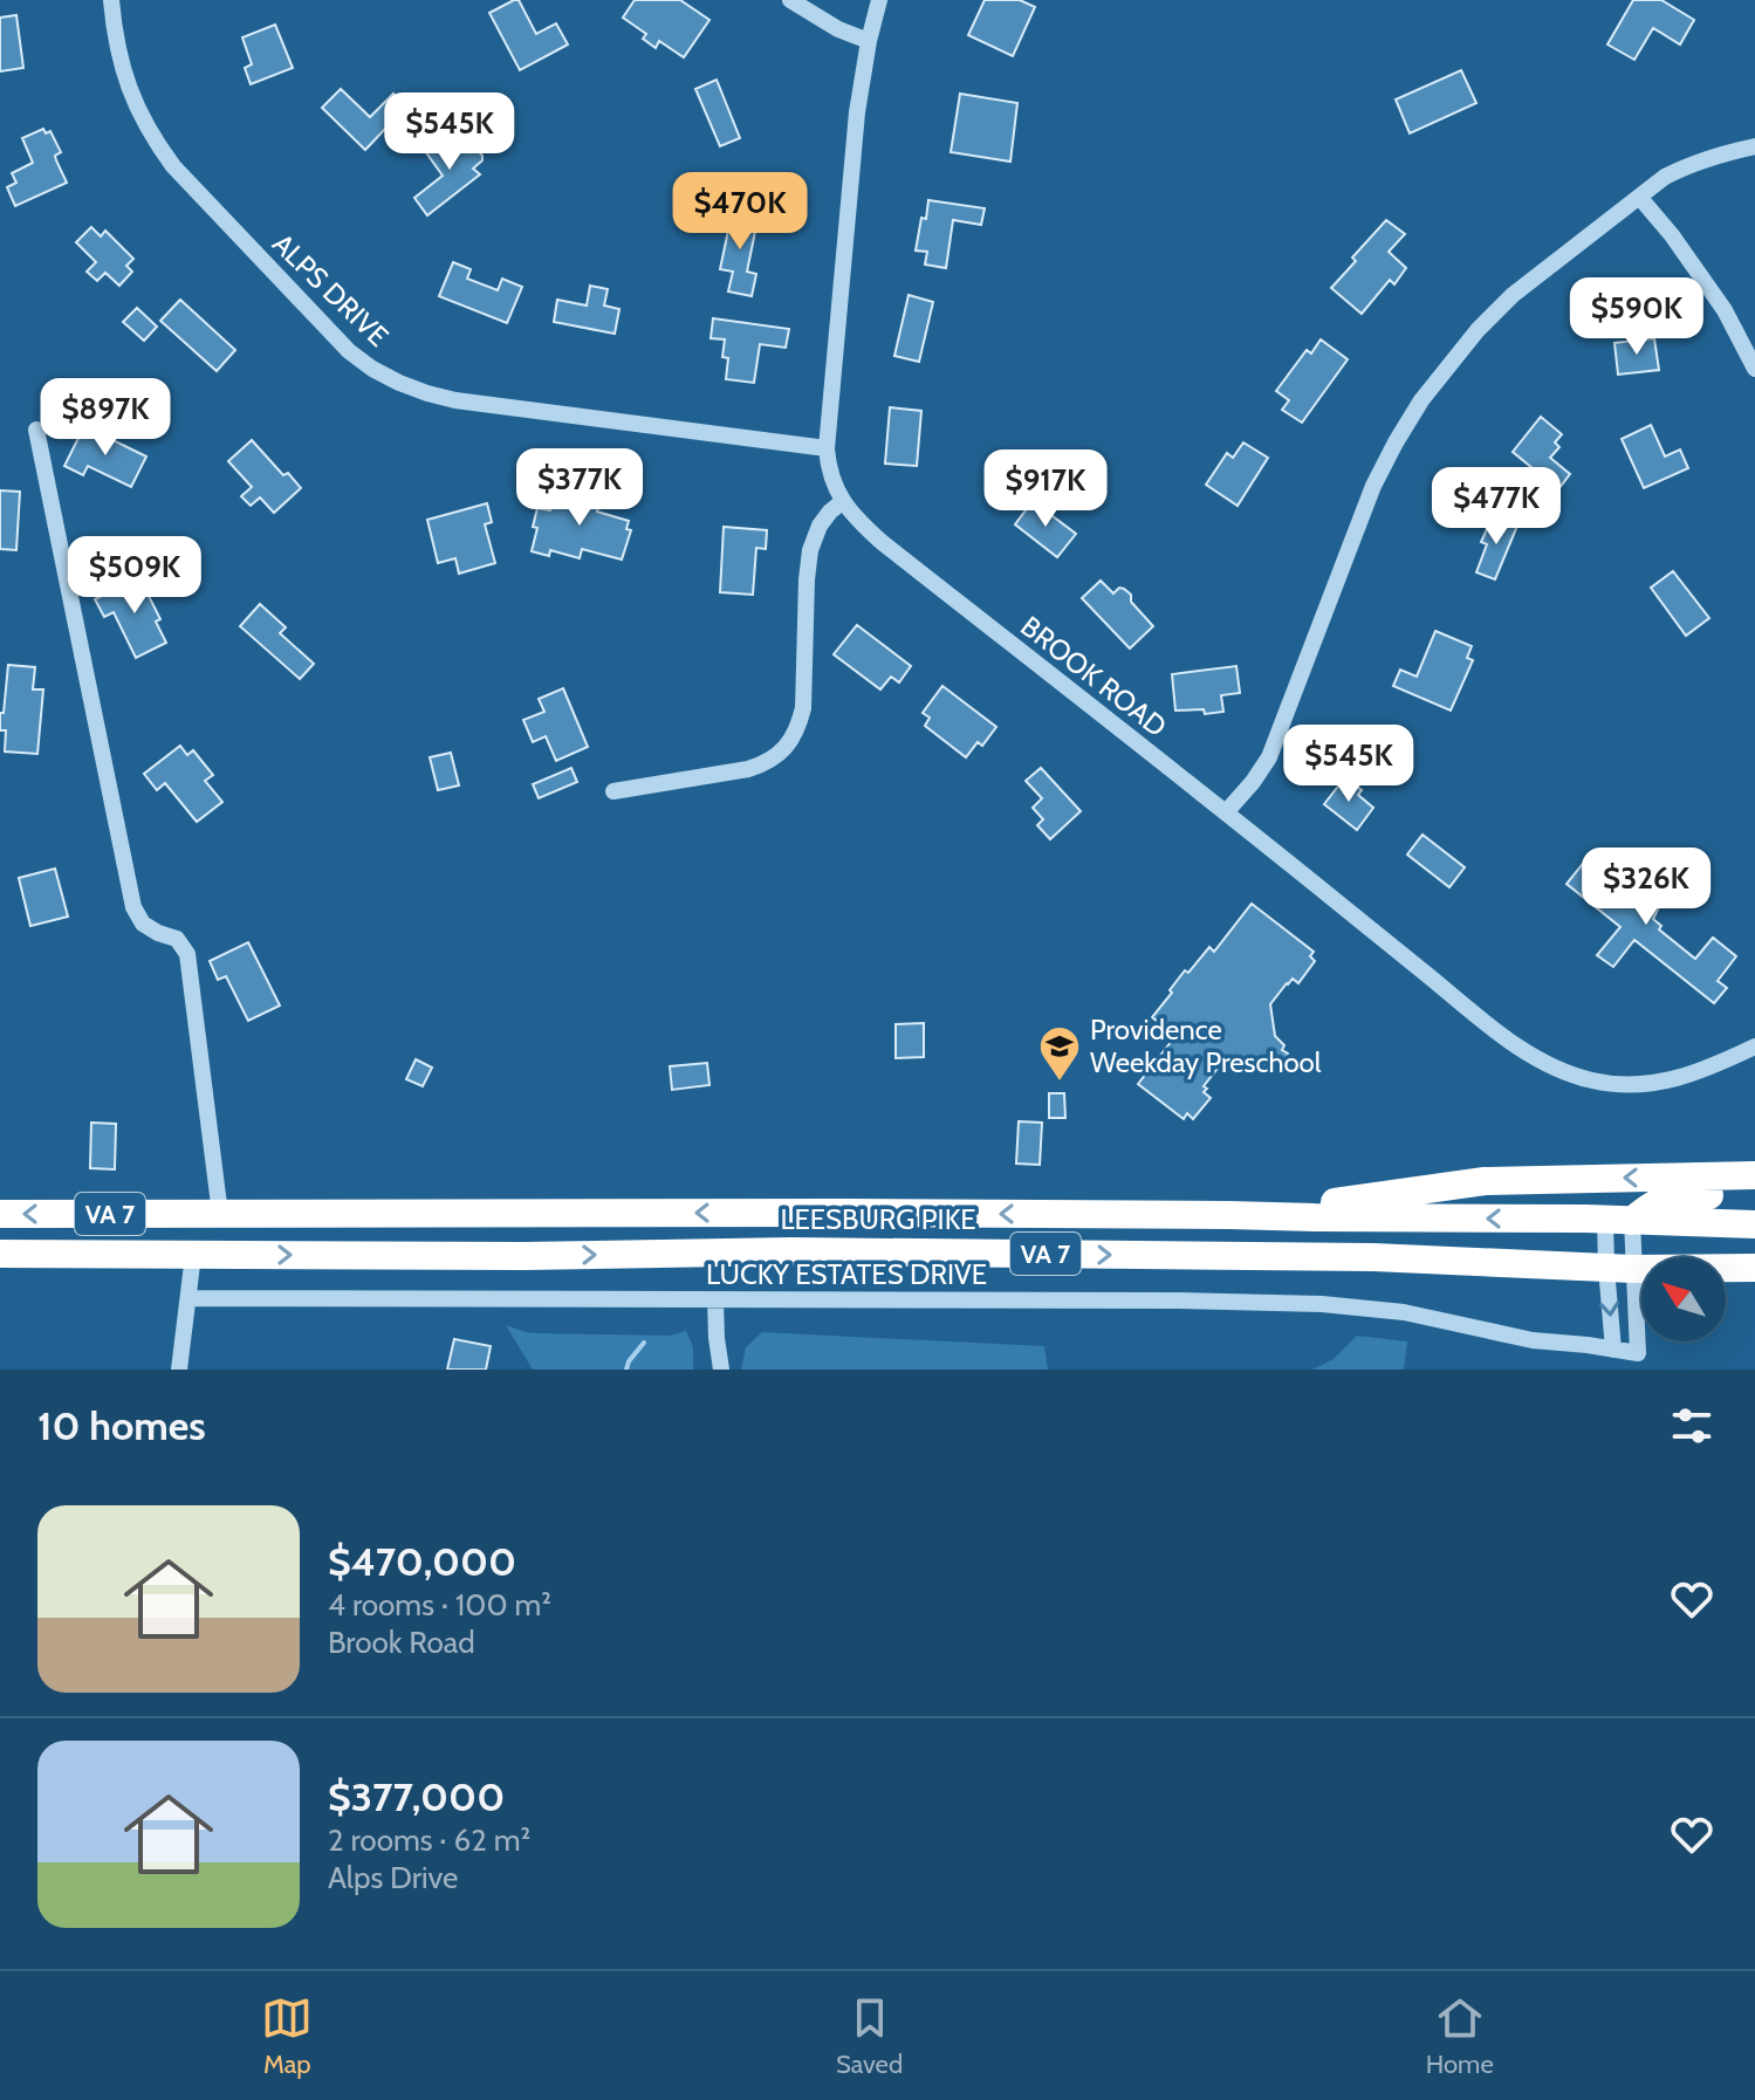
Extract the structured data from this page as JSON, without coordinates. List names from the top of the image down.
{
  "streets": {
    "highway": ["VA 7", "LEESBURG PIKE"],
    "street": ["ALPS DRIVE", "BROOK ROAD", "LUCKY ESTATES DRIVE"]
  },
  "crossings": [
    ["ALPS DRIVE", "BROOK ROAD"],
    ["LEESBURG PIKE", "LUCKY ESTATES DRIVE"]
  ],
  "places": {
    "school or university": ["Providence Weekday Preschool"]
  },
  "north": "top left",
  "page": {
    "price": [
      "$545K",
      "$470K",
      "$590K",
      "$897K",
      "$377K",
      "$917K",
      "$477K",
      "$509K",
      "$545K",
      "$326K"
    ],
    "heading": "10 homes",
    "list": [
      {
        "name": "$470,000",
        "note": "4 rooms · 100 m² · Brook Road"
      },
      {
        "name": "$377,000",
        "note": "2 rooms · 62 m² · Alps Drive"
      }
    ],
    "tabs": ["Map", "Saved", "Home"]
  }
}
